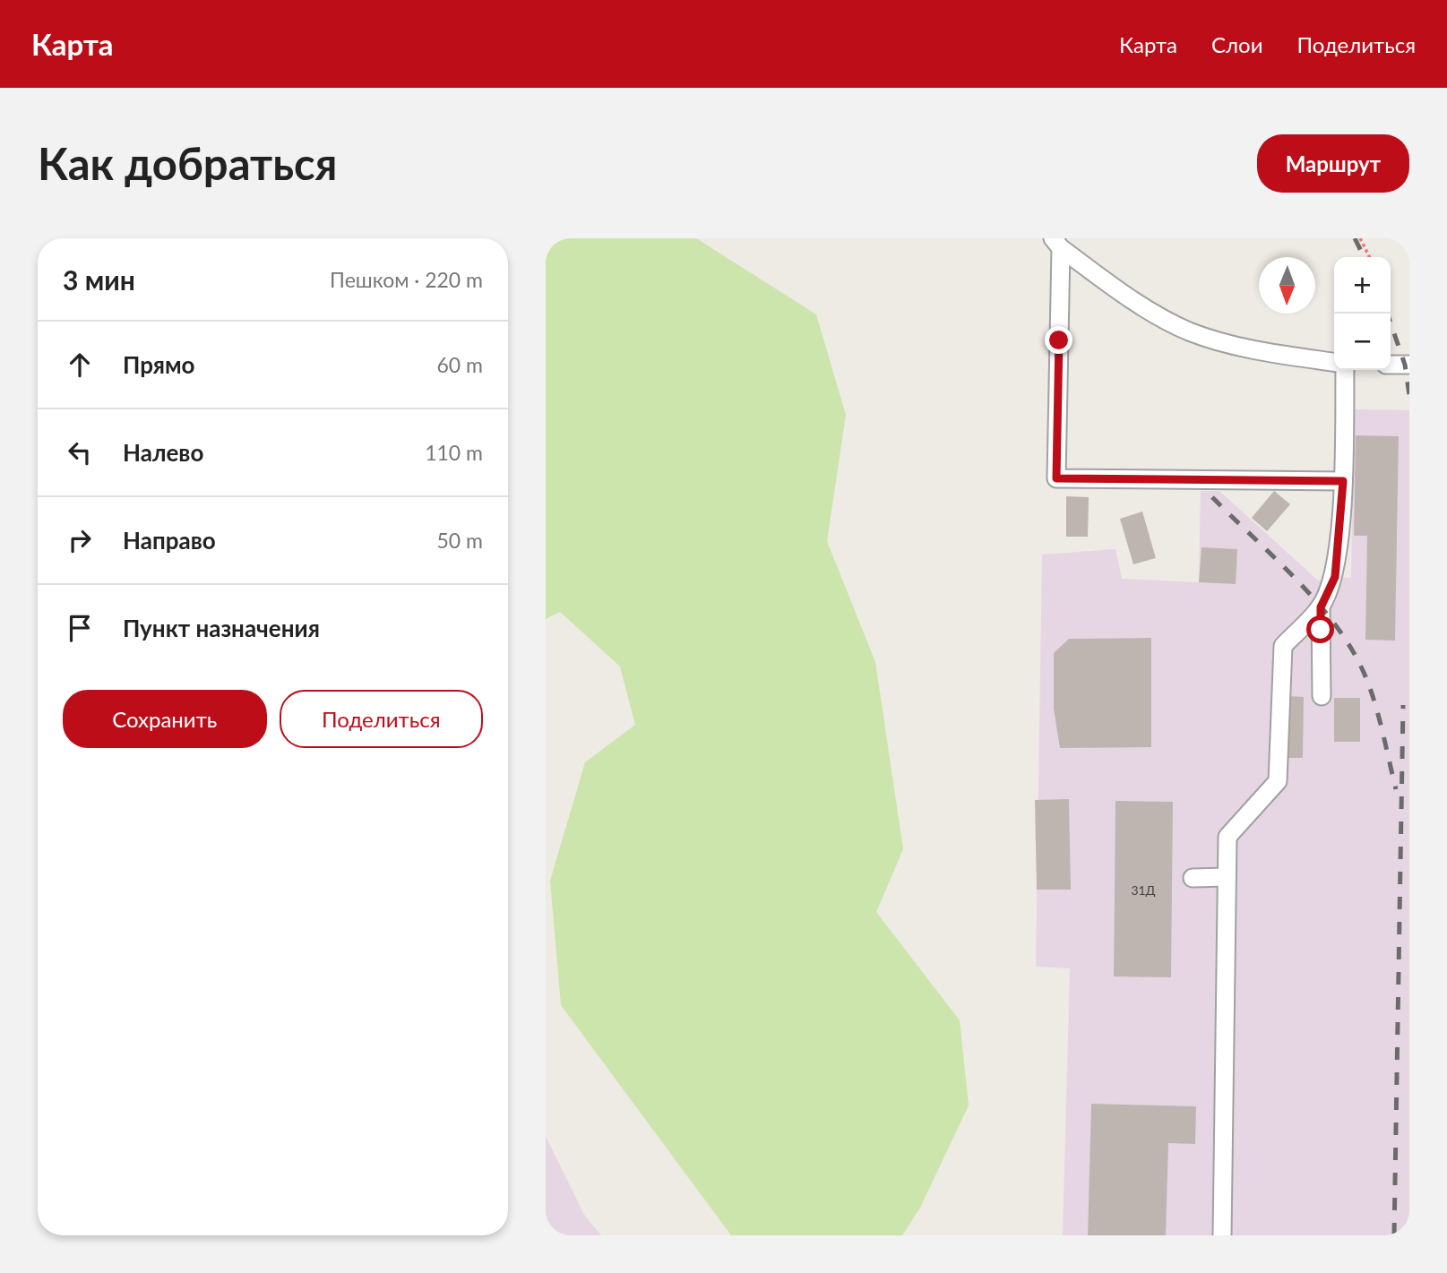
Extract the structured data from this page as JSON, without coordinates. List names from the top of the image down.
{
  "house_numbers": ["31Д"],
  "north": "bottom",
  "page": {
    "header": "Карта",
    "nav": ["Карта", "Слои", "Поделиться"],
    "buttons": [
      "Маршрут",
      ["Сохранить", "Поделиться"]
    ],
    "title": "Как добраться",
    "heading": ["3 мин", "Пешком · 220 m"],
    "map_buttons": ["+", "−"],
    "list": [
      ["Прямо", "60 m"],
      ["Налево", "110 m"],
      ["Направо", "50 m"],
      "Пункт назначения"
    ]
  }
}
